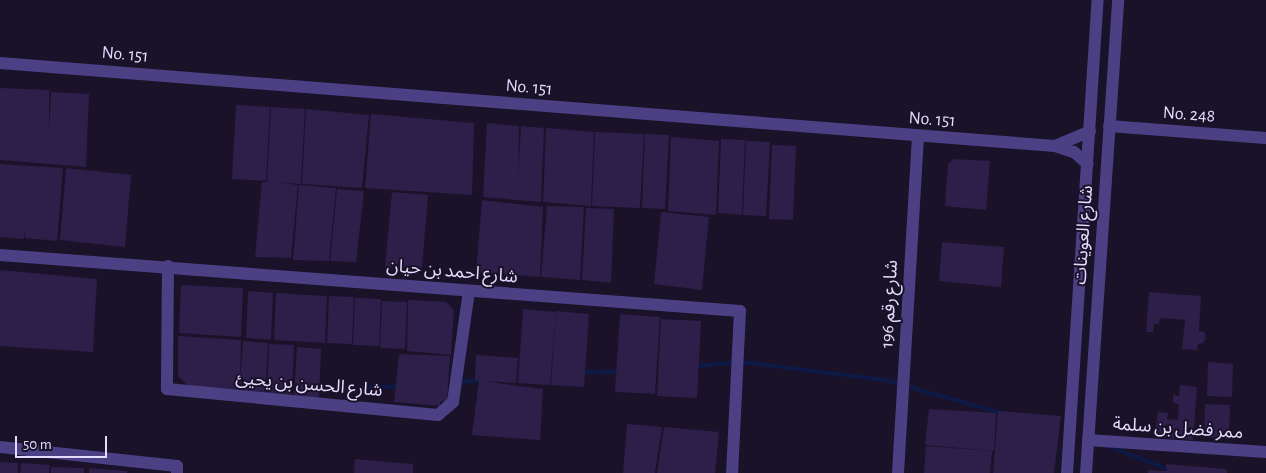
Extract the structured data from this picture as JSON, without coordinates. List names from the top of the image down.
{
  "streets": {
    "street": [
      "No. 151",
      "No. 248",
      "شارع العوينات",
      "شارع احمد بن حيان",
      "شارع رقم 196",
      "شارع الحسن بن يحيئ",
      "ممر فضل بن سلمة"
    ]
  },
  "crossings": [
    ["No. 151", "شارع العوينات"],
    ["No. 151", "شارع رقم 196"],
    ["No. 248", "شارع العوينات"],
    ["شارع العوينات", "ممر فضل بن سلمة"],
    ["شارع احمد بن حيان", "شارع الحسن بن يحيئ"]
  ],
  "scale_bar": "50 m"
}
